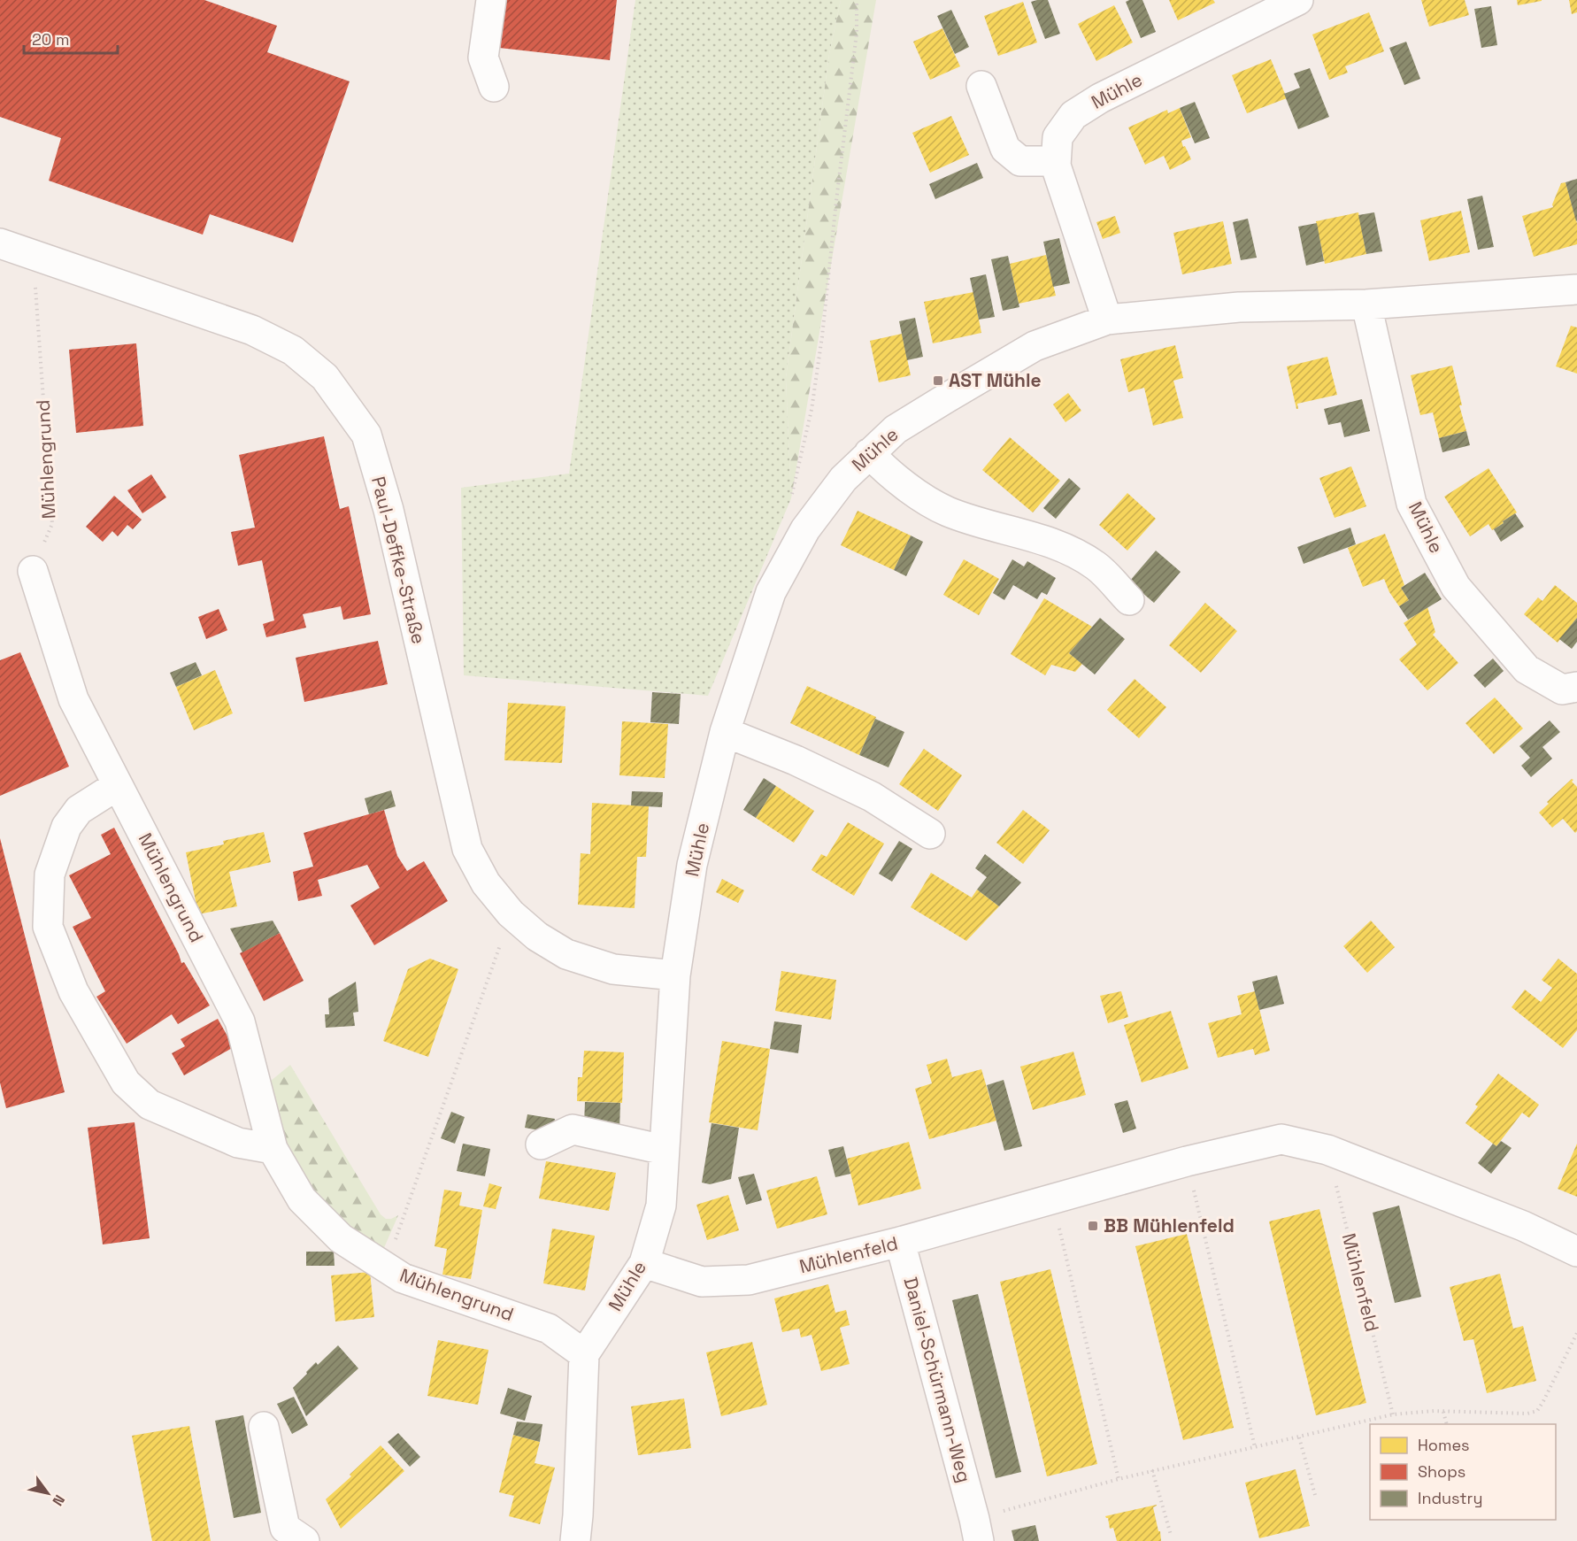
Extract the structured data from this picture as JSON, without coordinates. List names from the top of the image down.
{
  "streets": {
    "street": [
      "Mühle",
      "Mühlengrund",
      "Paul-Deffke-Straße",
      "Mühlenfeld",
      "Daniel-Schürmann-Weg"
    ]
  },
  "crossings": [
    ["Mühle", "Mühlengrund"],
    ["Mühle", "Paul-Deffke-Straße"],
    ["Mühle", "Mühlenfeld"],
    ["Mühlengrund", "Paul-Deffke-Straße"],
    ["Mühlenfeld", "Daniel-Schürmann-Weg"]
  ],
  "places": {
    "transit": ["AST Mühle", "BB Mühlenfeld"]
  },
  "legend": ["Homes", "Shops", "Industry"],
  "scale_bar": "20 m",
  "north": "bottom right"
}
